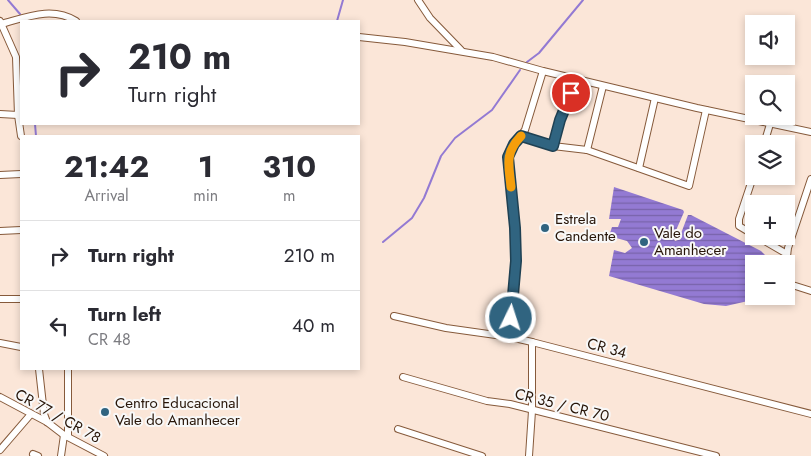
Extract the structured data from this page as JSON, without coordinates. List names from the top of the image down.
{
  "streets": {
    "street": ["CR 34", "CR 35 / CR 70", "CR 77 / CR 78"]
  },
  "places": ["Estrela Candente", "Vale do Amanhecer", "Centro Educacional Vale do Amanhecer"],
  "page": {
    "map_buttons": ["+", "−"],
    "turn": ["210 m", "Turn right"],
    "eta": [
      "21:42",
      "Arrival",
      "1",
      "min",
      "310",
      "m"
    ],
    "list": [
      {
        "name": "Turn right",
        "value": "210 m"
      },
      {
        "name": "Turn left",
        "note": "CR 48",
        "value": "40 m"
      }
    ]
  }
}
